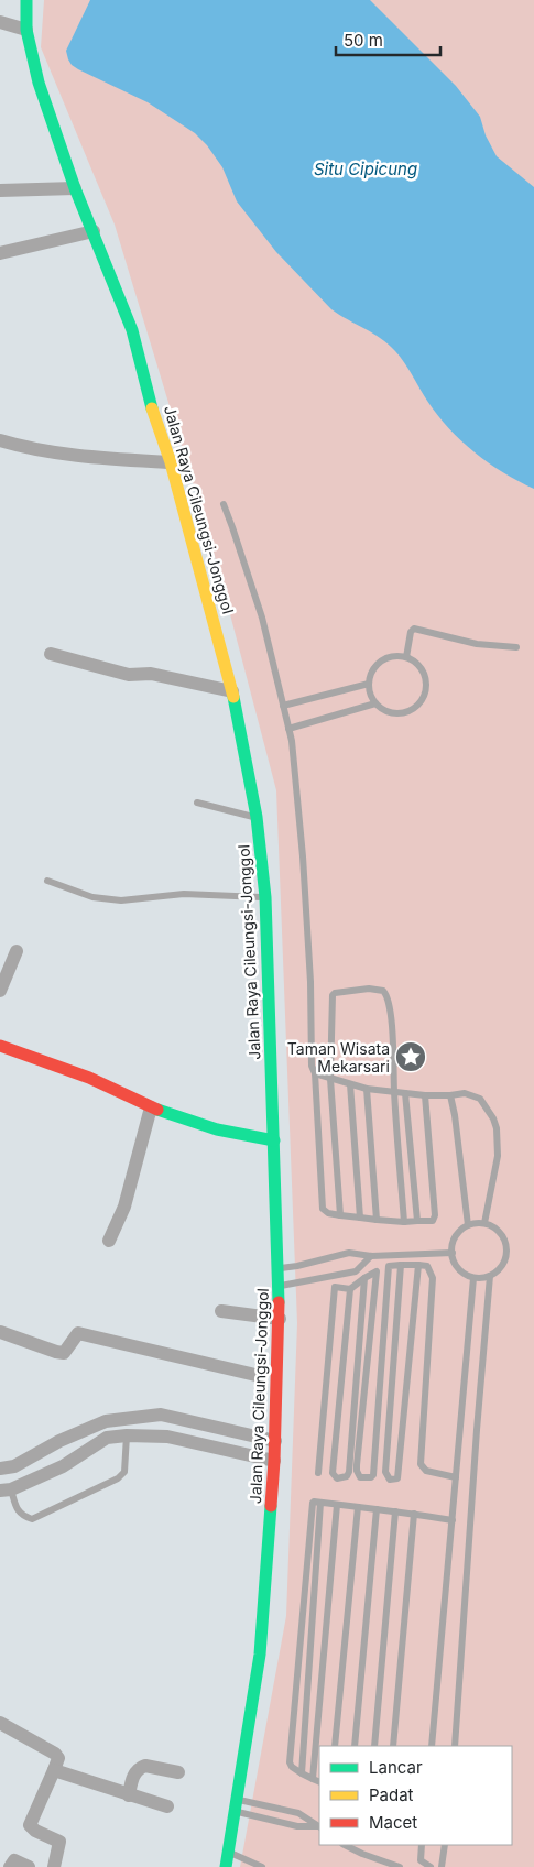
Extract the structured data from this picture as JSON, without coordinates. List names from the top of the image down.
{
  "streets": {
    "main road": ["Jalan Raya Cileungsi-Jonggol"]
  },
  "water": ["Situ Cipicung"],
  "places": {
    "place": ["Taman Wisata Mekarsari"]
  },
  "legend": ["Lancar", "Padat", "Macet"],
  "scale_bar": "50 m"
}
